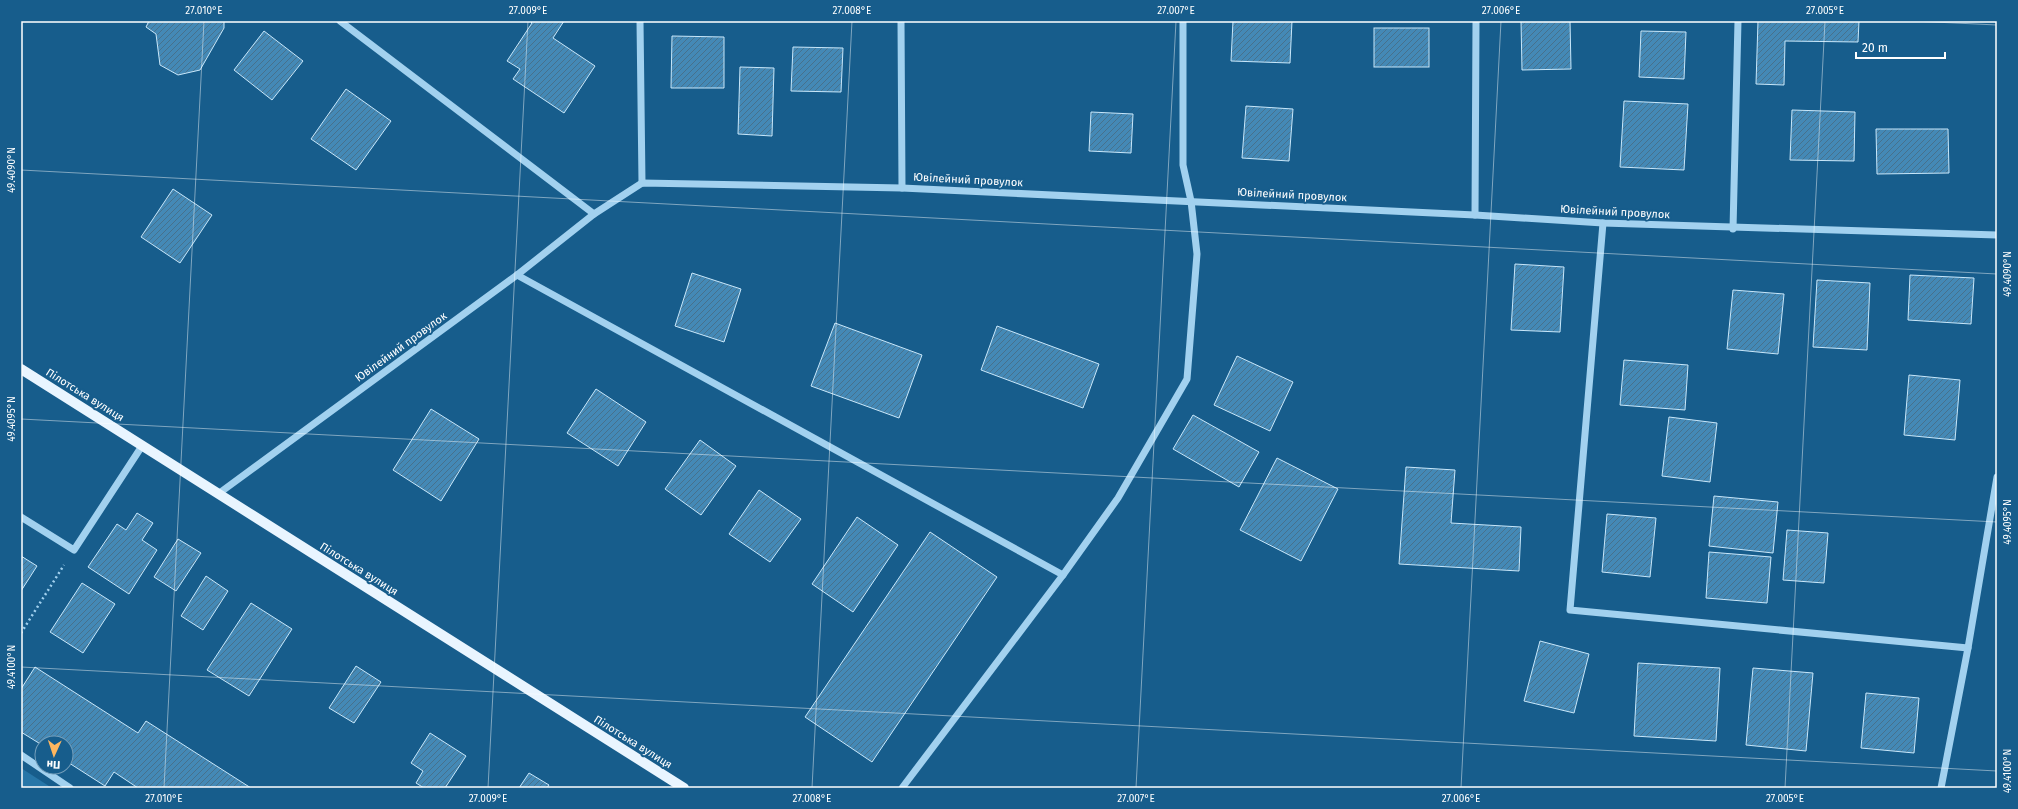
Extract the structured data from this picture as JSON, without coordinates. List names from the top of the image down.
{
  "streets": {
    "main road": ["Пілотська вулиця"],
    "street": ["Ювілейний провулок"]
  },
  "crossings": [
    ["Ювілейний провулок", "Пілотська вулиця"]
  ],
  "scale_bar": "20 m",
  "north": "bottom",
  "coordinates": [
    "27.010°E",
    "27.009°E",
    "27.008°E",
    "27.007°E",
    "27.006°E",
    "27.005°E",
    "49.4090°N",
    "49.4095°N",
    "49.4100°N"
  ]
}
